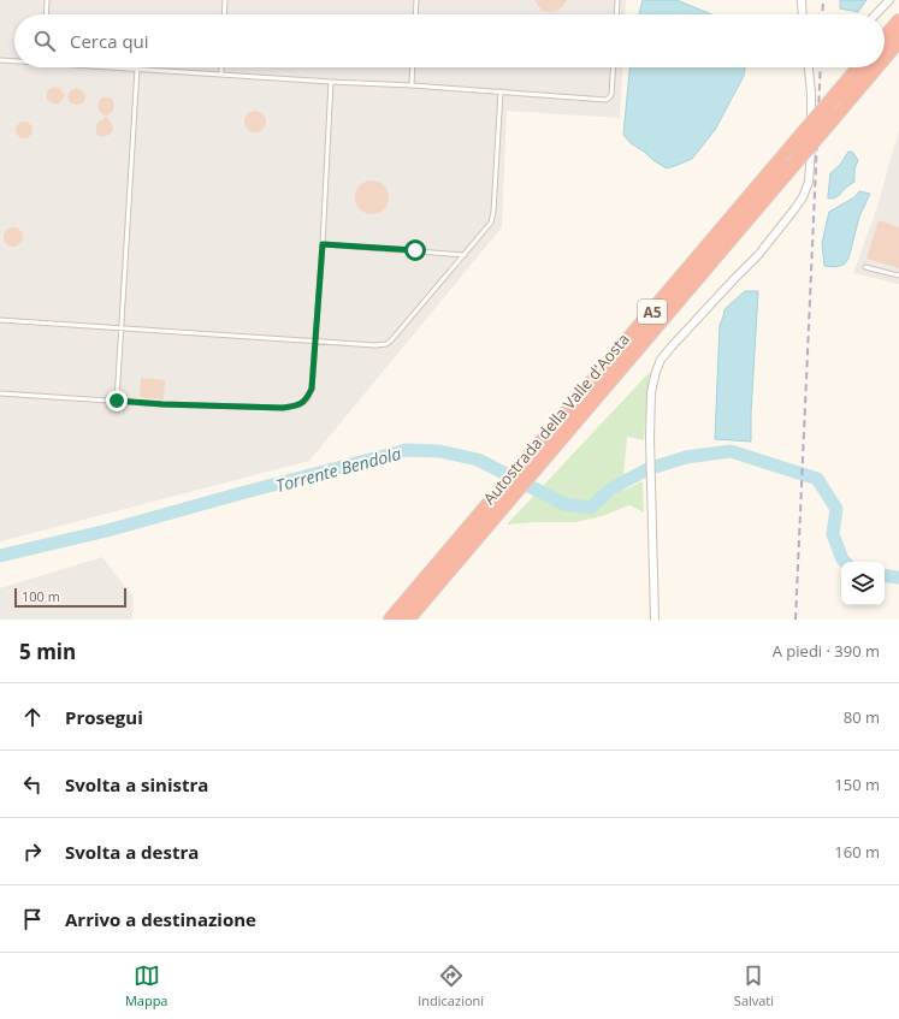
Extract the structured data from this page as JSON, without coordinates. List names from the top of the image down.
{
  "streets": {
    "highway": ["A5", "Autostrada della Valle d'Aosta"]
  },
  "water": ["Torrente Bendola"],
  "scale_bar": "100 m",
  "page": {
    "search": "Cerca qui",
    "scale": "100 m",
    "heading": ["5 min", "A piedi · 390 m"],
    "list": [
      ["Prosegui", "80 m"],
      ["Svolta a sinistra", "150 m"],
      ["Svolta a destra", "160 m"],
      "Arrivo a destinazione"
    ],
    "nav": ["Mappa", "Indicazioni", "Salvati"]
  }
}
